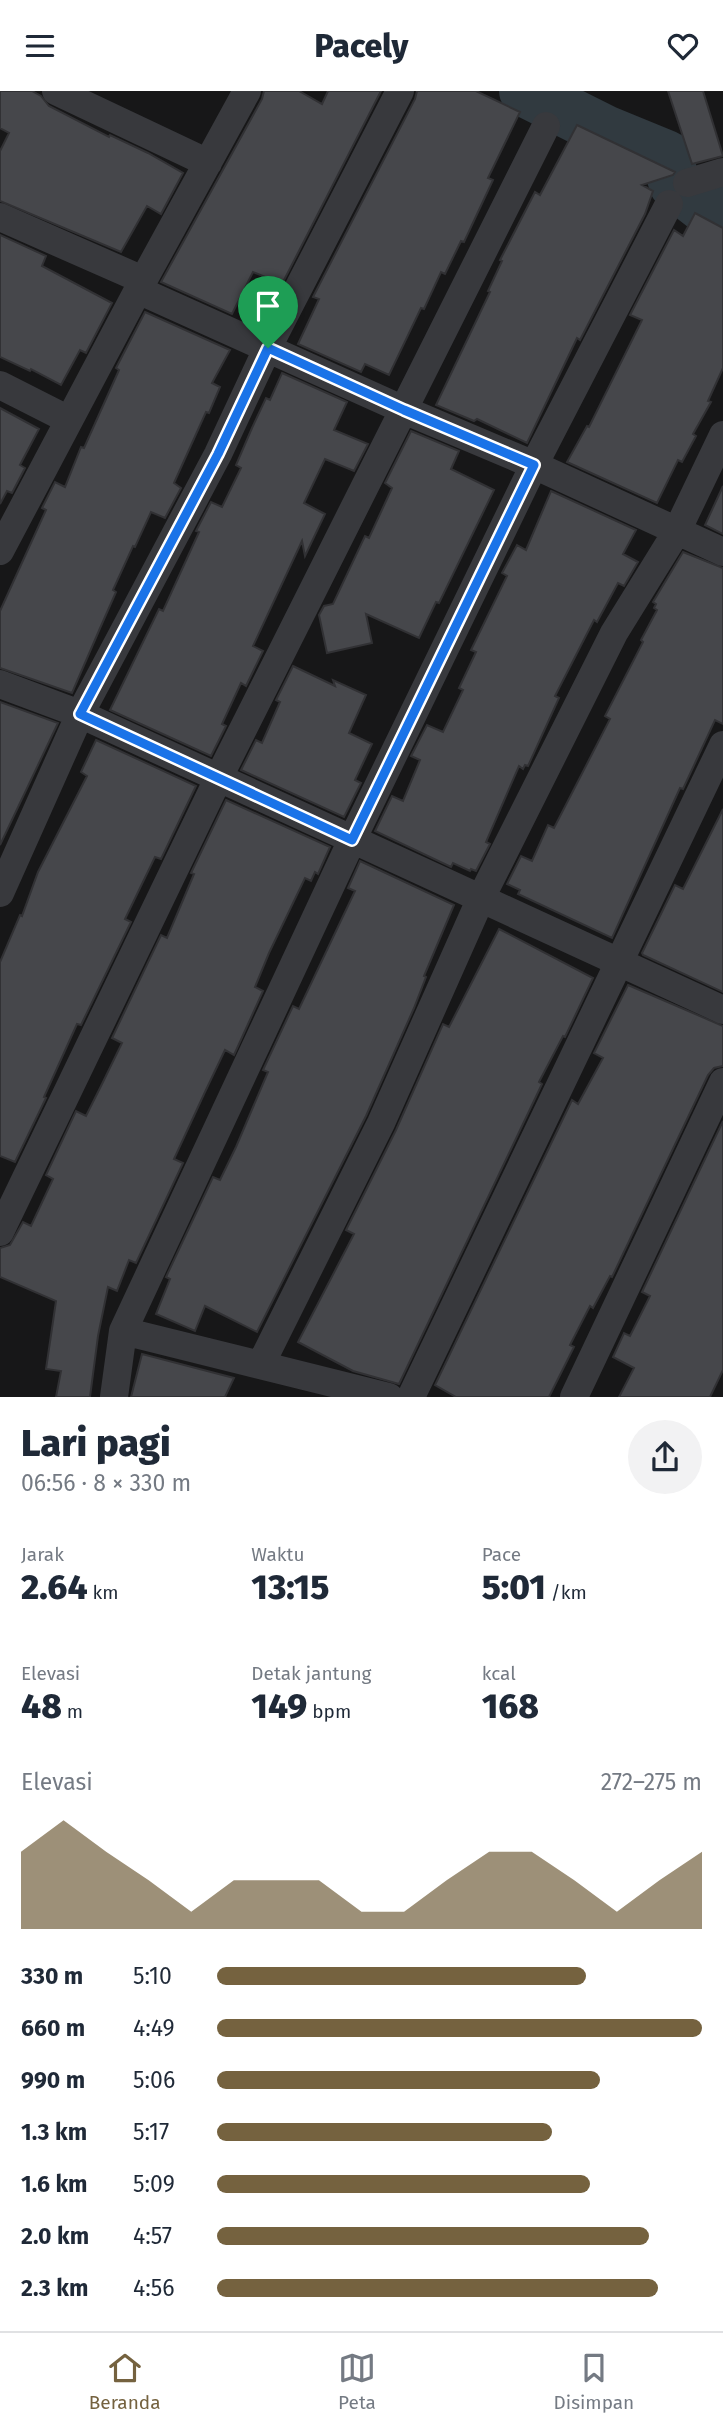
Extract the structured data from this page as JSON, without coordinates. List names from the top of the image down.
{
  "page": {
    "header": "Pacely",
    "heading": ["Lari pagi", "06:56 · 8 × 330 m"],
    "stats": [
      ["Jarak", "2.64 km"],
      ["Waktu", "13:15"],
      ["Pace", "5:01 /km"],
      ["Elevasi", "48 m"],
      ["Detak jantung", "149 bpm"],
      ["kcal", "168"]
    ],
    "chart": ["Elevasi", "272–275 m"],
    "list": [
      {
        "name": "330 m",
        "note": "5:10"
      },
      {
        "name": "660 m",
        "note": "4:49"
      },
      {
        "name": "990 m",
        "note": "5:06"
      },
      {
        "name": "1.3 km",
        "note": "5:17"
      },
      {
        "name": "1.6 km",
        "note": "5:09"
      },
      {
        "name": "2.0 km",
        "note": "4:57"
      },
      {
        "name": "2.3 km",
        "note": "4:56"
      }
    ],
    "tabs": ["Beranda", "Peta", "Disimpan"]
  }
}
